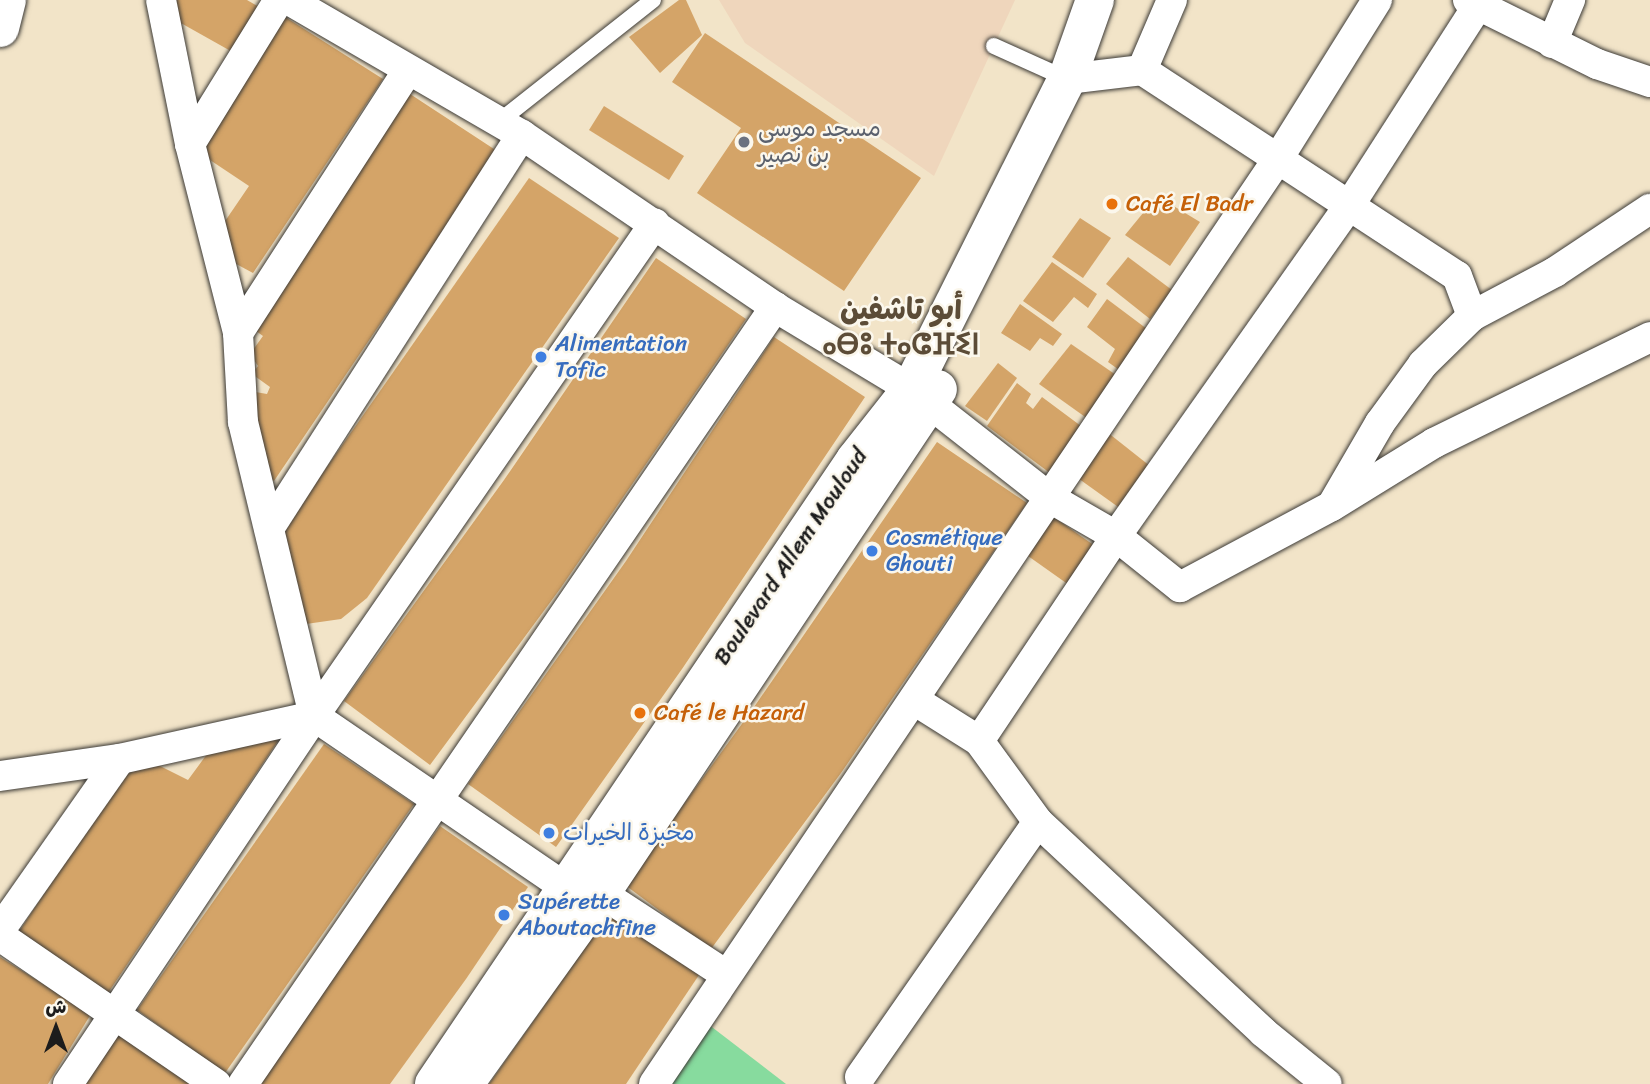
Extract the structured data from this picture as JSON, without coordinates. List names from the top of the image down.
{
  "streets": {
    "main road": ["Boulevard Allem Mouloud"]
  },
  "districts": ["أبو تاشفين ⴰⴱⵓ ⵜⴰⵛⴼⵉⵏ"],
  "places": [
    "مسجد موسى بن نصير",
    "Café El Badr",
    "Alimentation Tofic",
    "Cosmétique Ghouti",
    "Café le Hazard",
    "مخبزة الخيرات",
    "Supérette Aboutachfine"
  ],
  "north": "top"
}
